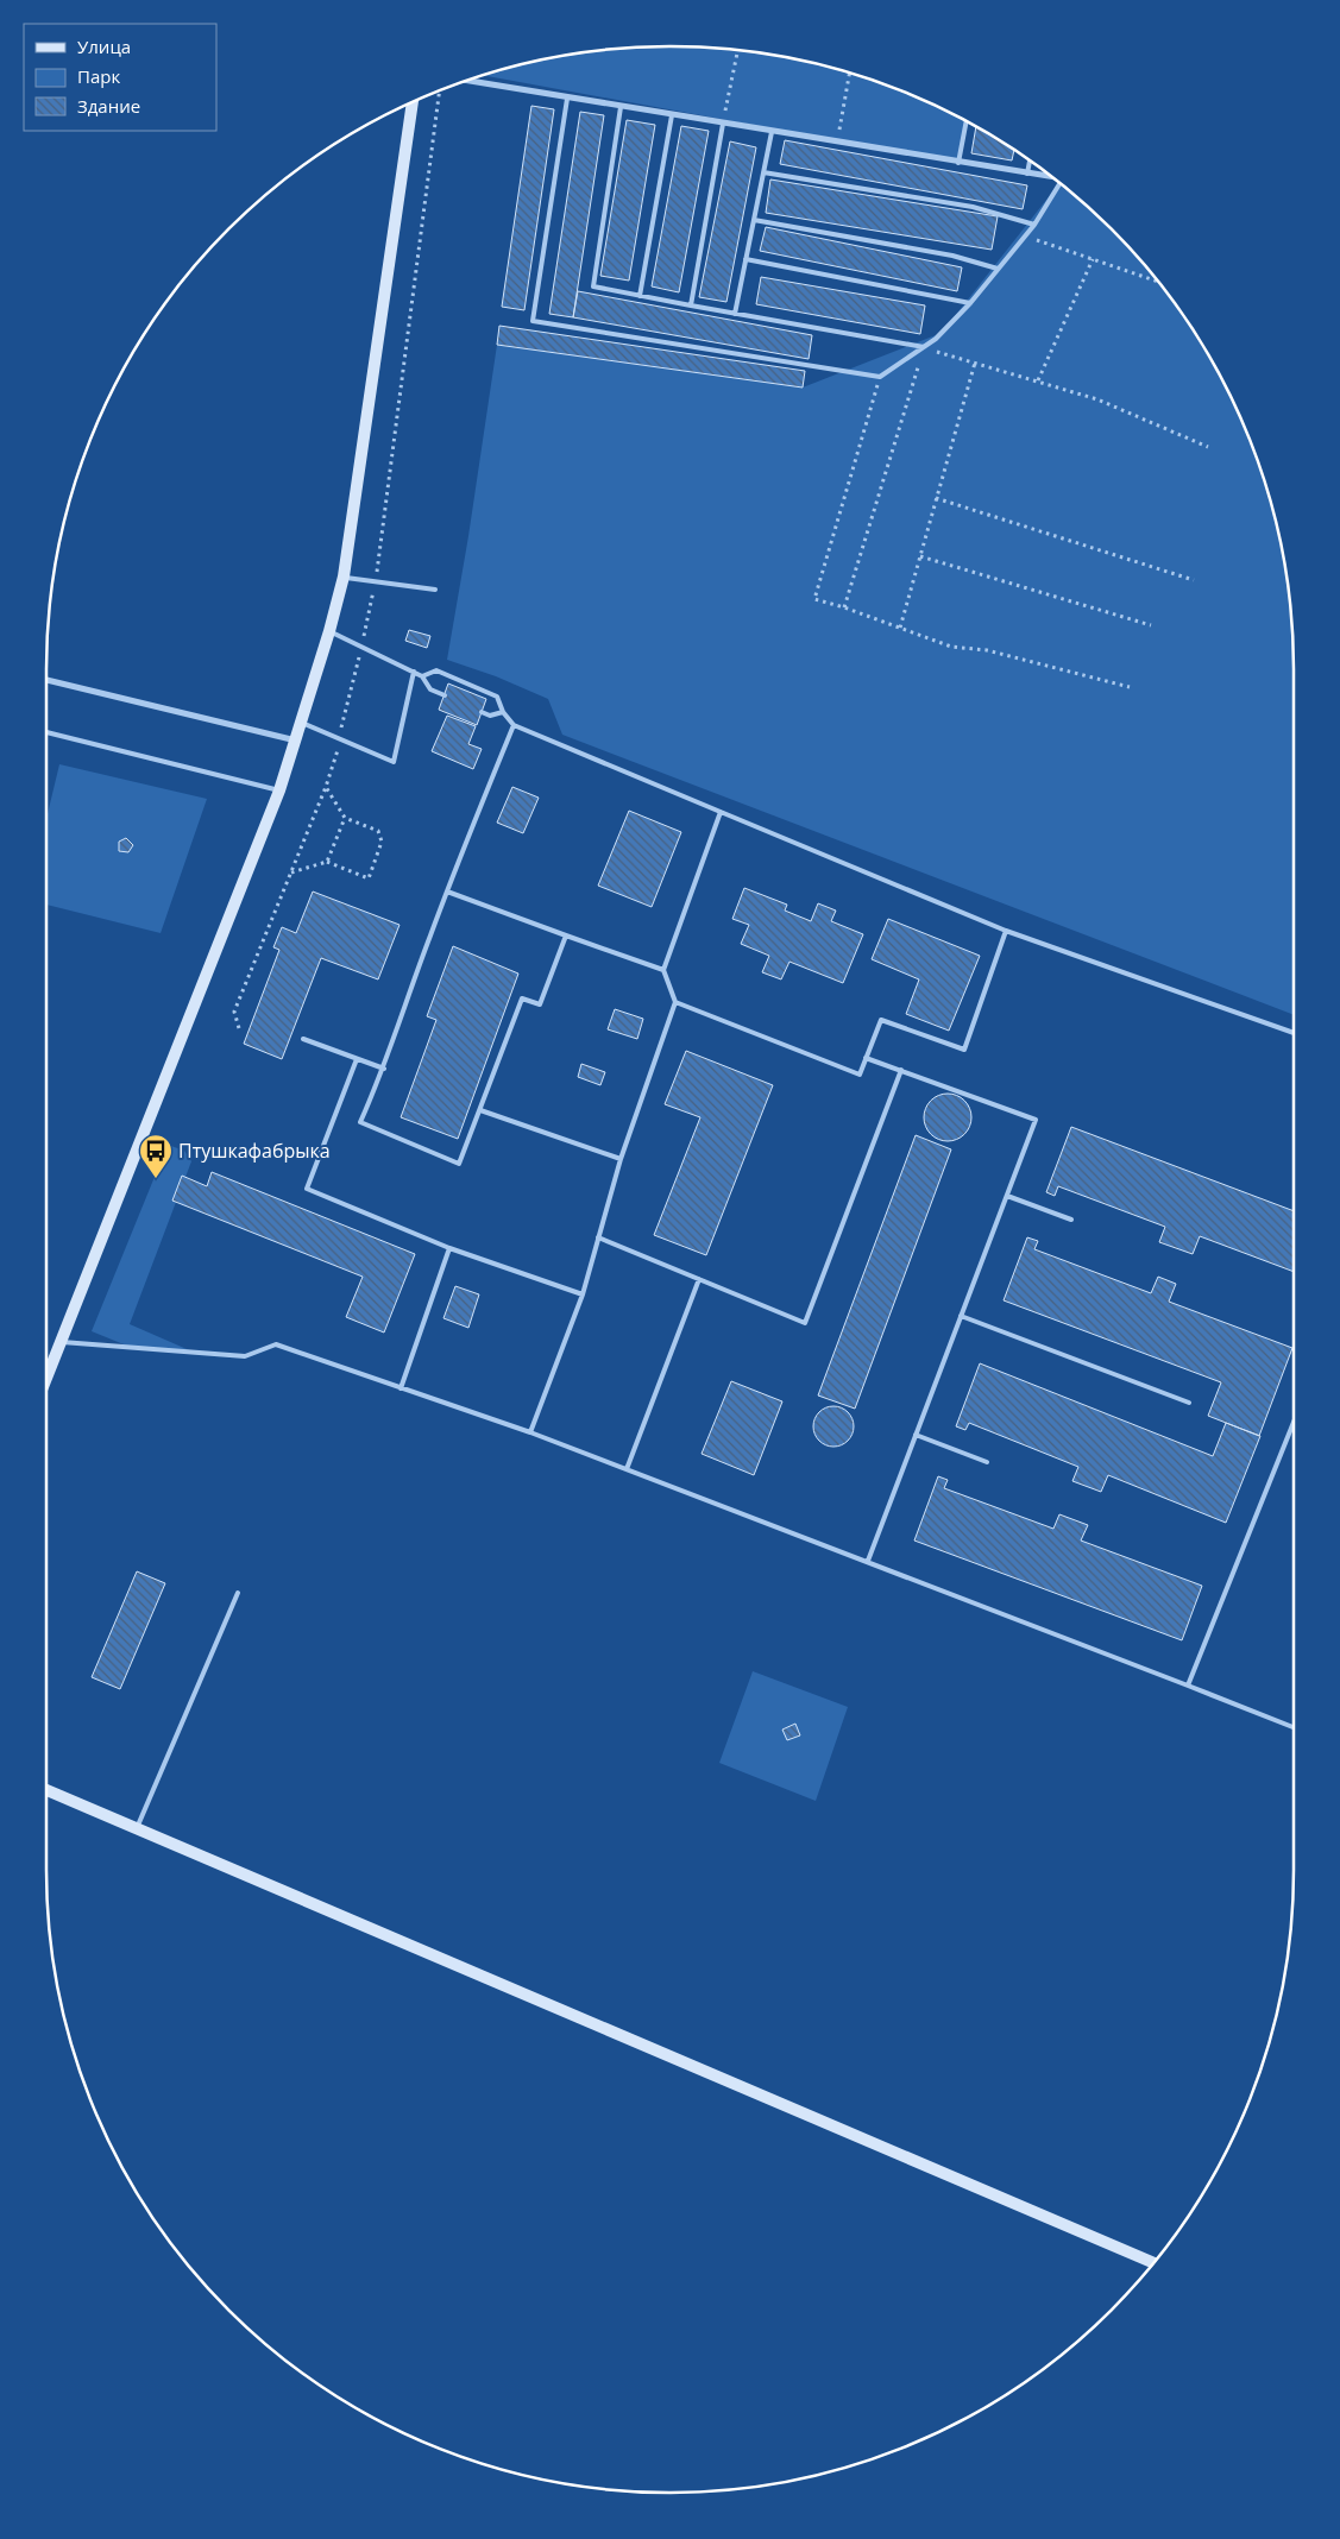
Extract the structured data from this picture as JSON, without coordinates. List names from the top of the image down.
{
  "places": {
    "bus stop": ["Птушкафабрыка"]
  },
  "legend": ["Улица", "Парк", "Здание"]
}
